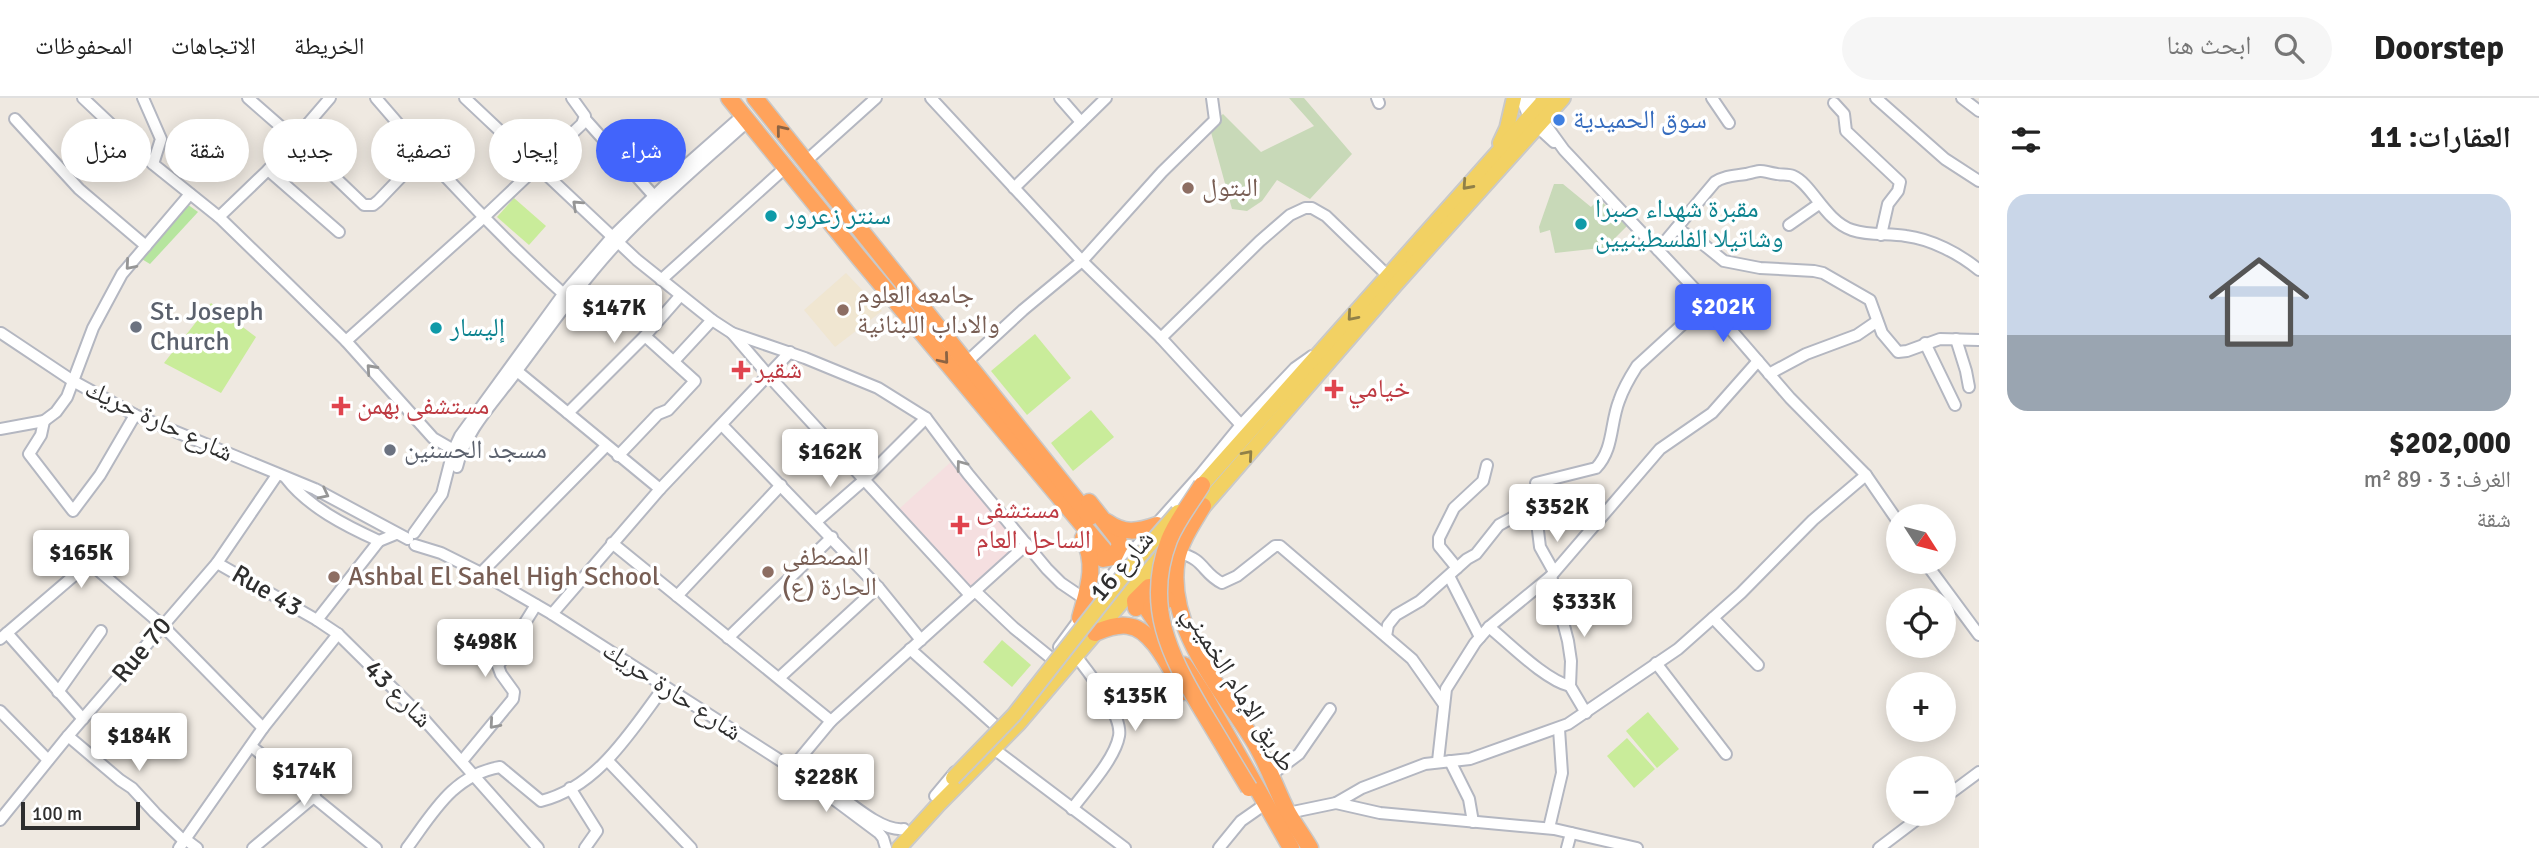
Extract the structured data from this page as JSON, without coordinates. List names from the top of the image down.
{
  "streets": {
    "highway": ["طريق الإمام الخميني"],
    "main road": ["شارع 16"],
    "street": [
      "شارع حارة حريك",
      "Rue 43",
      "Rue 70",
      "شارع 43"
    ]
  },
  "crossings": [
    ["شارع حارة حريك", "Rue 70"],
    ["Rue 43", "Rue 70"],
    ["Rue 43", "شارع 43"]
  ],
  "places": {
    "other": [
      "سوق الحمیدیة",
      "البتول",
      "سنتر زعرور",
      "مقبرة شهداء صبرا وشاتيلا الفلسطينيين",
      "جامعه العلوم والاداب اللبنانية",
      "St. Joseph Church",
      "إليسار",
      "مسجد الحسنين",
      "المصطفى الحارة (ع)",
      "Ashbal El Sahel High School"
    ],
    "health": [
      "شقير",
      "خيامي",
      "مستشفى بهمن",
      "مستشفى الساحل العام"
    ]
  },
  "scale_bar": "100 m",
  "north": "bottom right",
  "page": {
    "header": "Doorstep",
    "search": "ابحث هنا",
    "nav": ["الخريطة", "الاتجاهات", "المحفوظات"],
    "heading": "العقارات: 11",
    "chip": [
      "شراء",
      "إيجار",
      "تصفية",
      "جديد",
      "شقة",
      "منزل"
    ],
    "list": [
      {
        "name": "$202,000",
        "note": "الغرف: 3 · 89 m² · شقة"
      }
    ],
    "price": [
      "$202K",
      "$147K",
      "$162K",
      "$352K",
      "$165K",
      "$333K",
      "$498K",
      "$135K",
      "$184K",
      "$174K",
      "$228K"
    ],
    "map_buttons": ["+", "−"],
    "scale": "100 m"
  }
}
